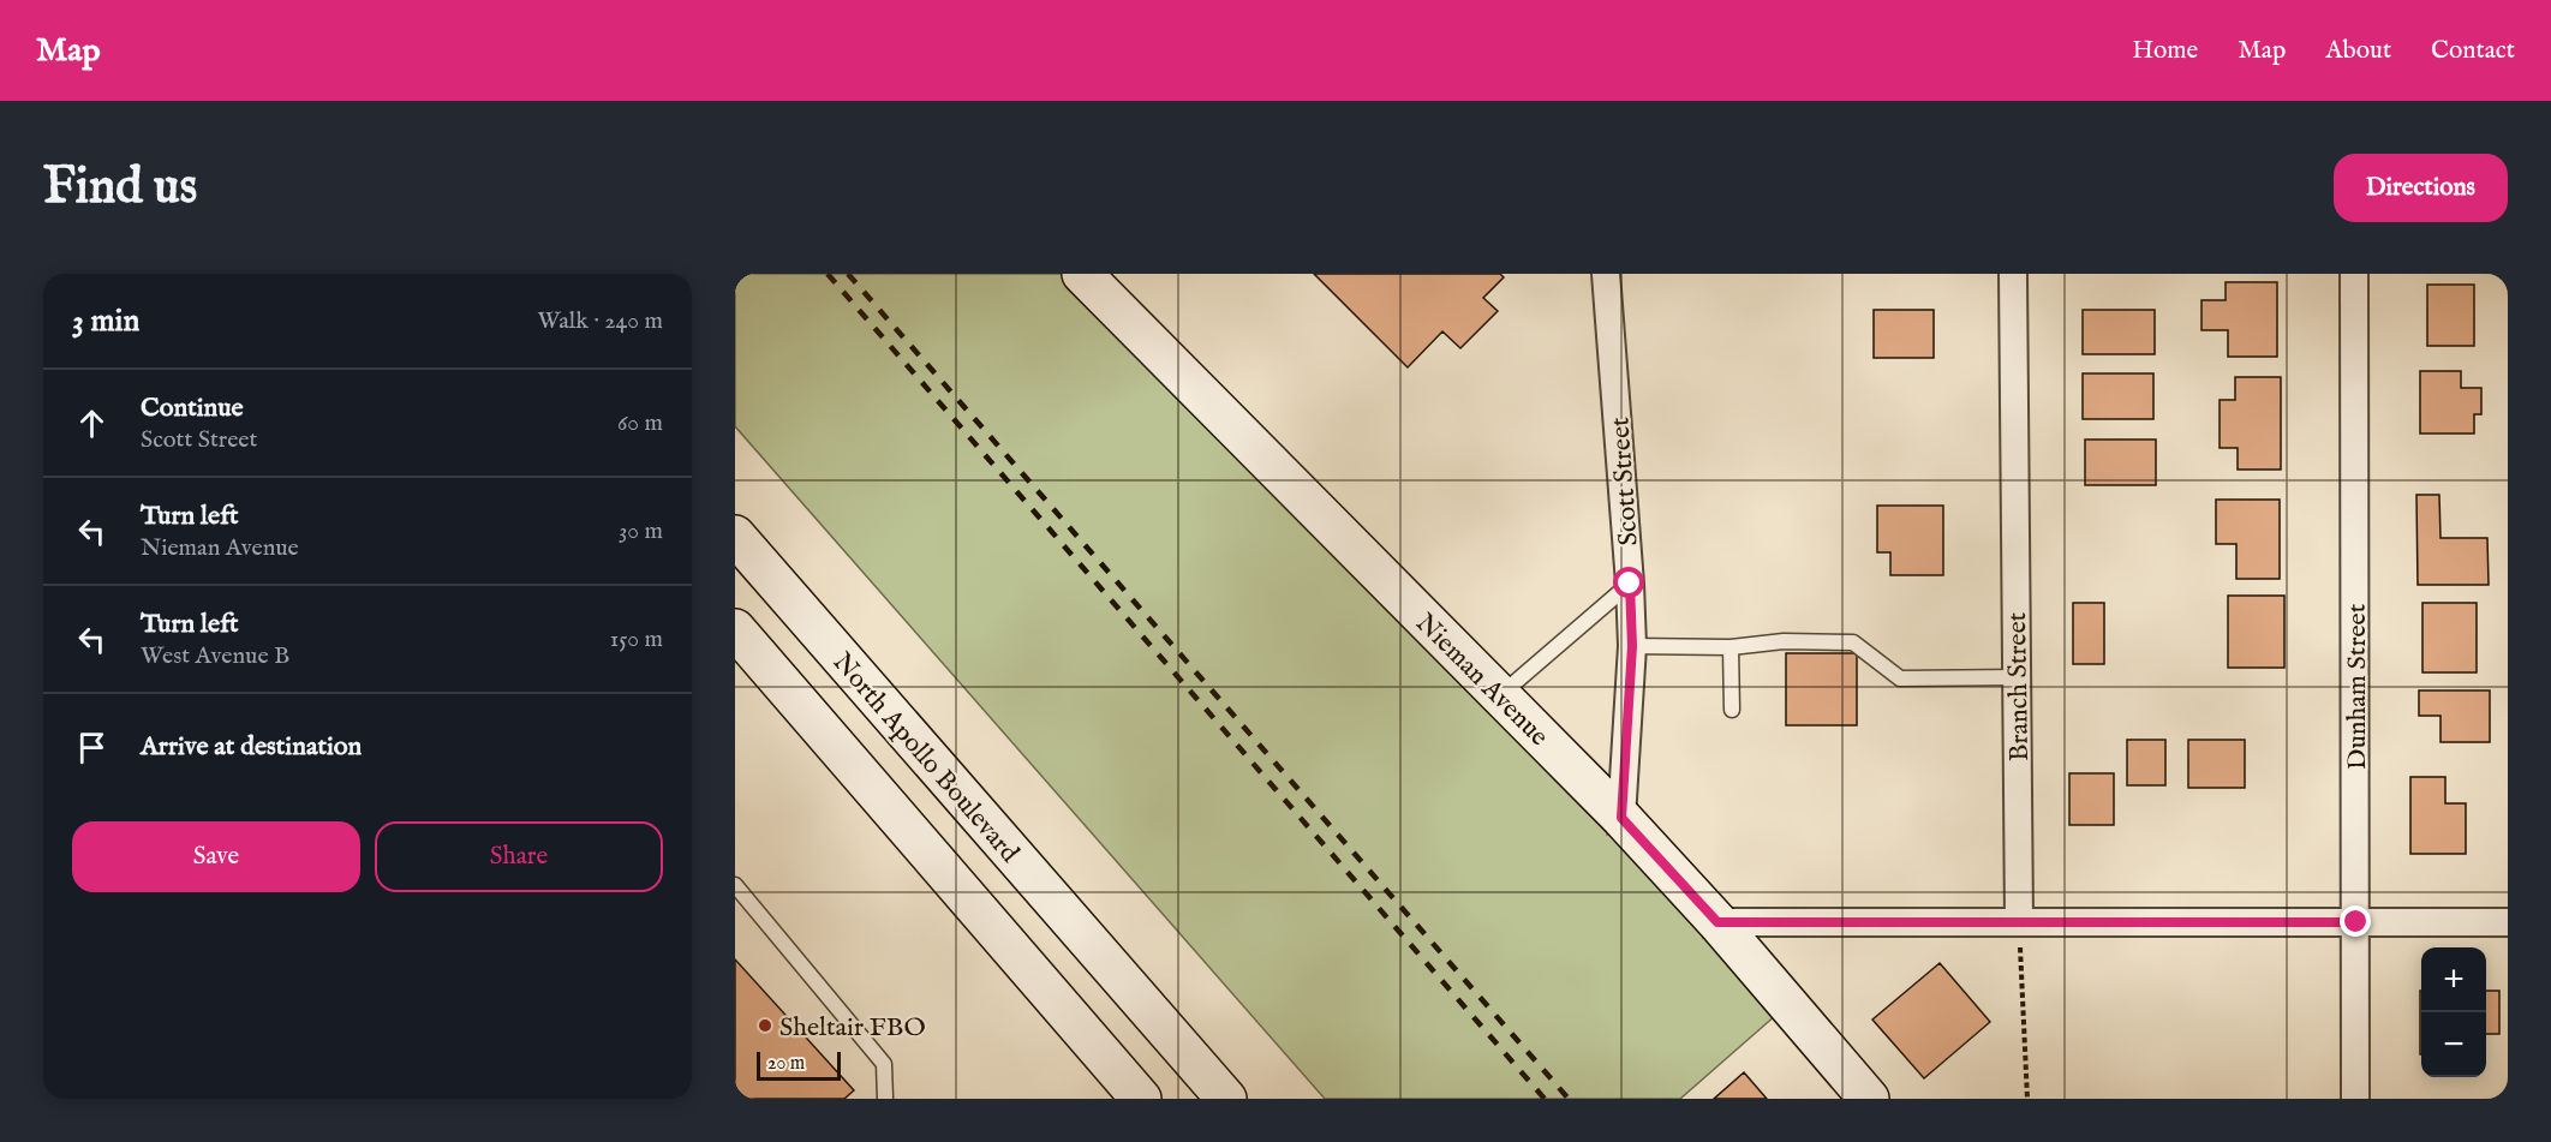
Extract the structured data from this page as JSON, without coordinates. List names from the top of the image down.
{
  "streets": {
    "street": [
      "Scott Street",
      "Nieman Avenue",
      "Branch Street",
      "Dunham Street",
      "North Apollo Boulevard"
    ]
  },
  "crossings": [
    ["Scott Street", "Nieman Avenue"]
  ],
  "places": ["Sheltair FBO"],
  "scale_bar": "20 m",
  "page": {
    "header": "Map",
    "nav": [
      "Home",
      "Map",
      "About",
      "Contact"
    ],
    "buttons": [
      "Directions",
      ["Save", "Share"]
    ],
    "title": "Find us",
    "heading": ["3 min", "Walk · 240 m"],
    "list": [
      ["Continue", "Scott Street", "60 m"],
      ["Turn left", "Nieman Avenue", "30 m"],
      ["Turn left", "West Avenue B", "150 m"],
      "Arrive at destination"
    ],
    "map_buttons": ["+", "−"],
    "scale": "20 m"
  }
}
